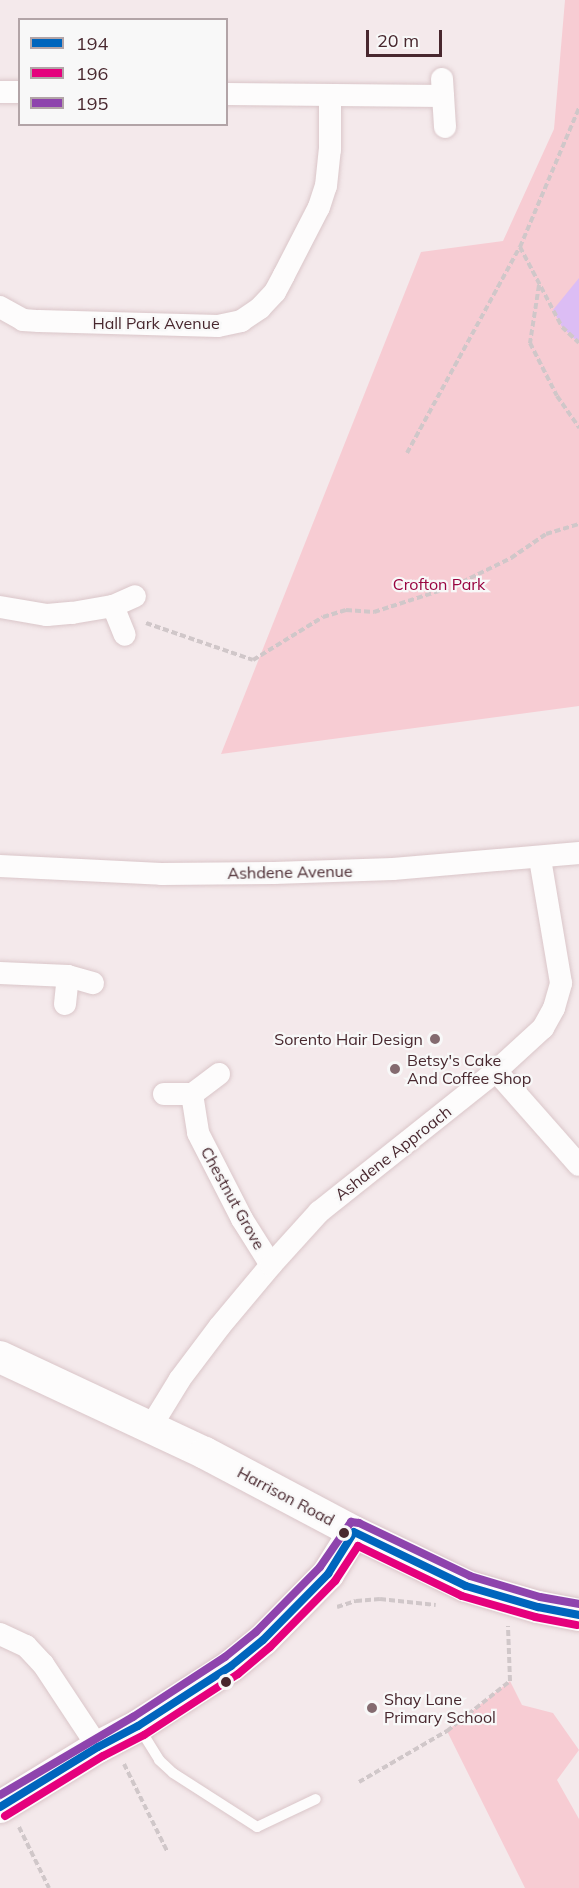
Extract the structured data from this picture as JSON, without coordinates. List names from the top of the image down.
{
  "streets": {
    "main road": ["Harrison Road"],
    "street": [
      "Hall Park Avenue",
      "Ashdene Avenue",
      "Ashdene Approach",
      "Chestnut Grove"
    ]
  },
  "crossings": [
    ["Ashdene Avenue", "Ashdene Approach"],
    ["Ashdene Approach", "Chestnut Grove"],
    ["Ashdene Approach", "Harrison Road"]
  ],
  "parks": ["Crofton Park"],
  "places": ["Sorento Hair Design", "Betsy's Cake And Coffee Shop", "Shay Lane Primary School"],
  "lines": ["transit line 195", "transit line 194", "transit line 196"],
  "legend": ["194", "196", "195"],
  "scale_bar": "20 m"
}
